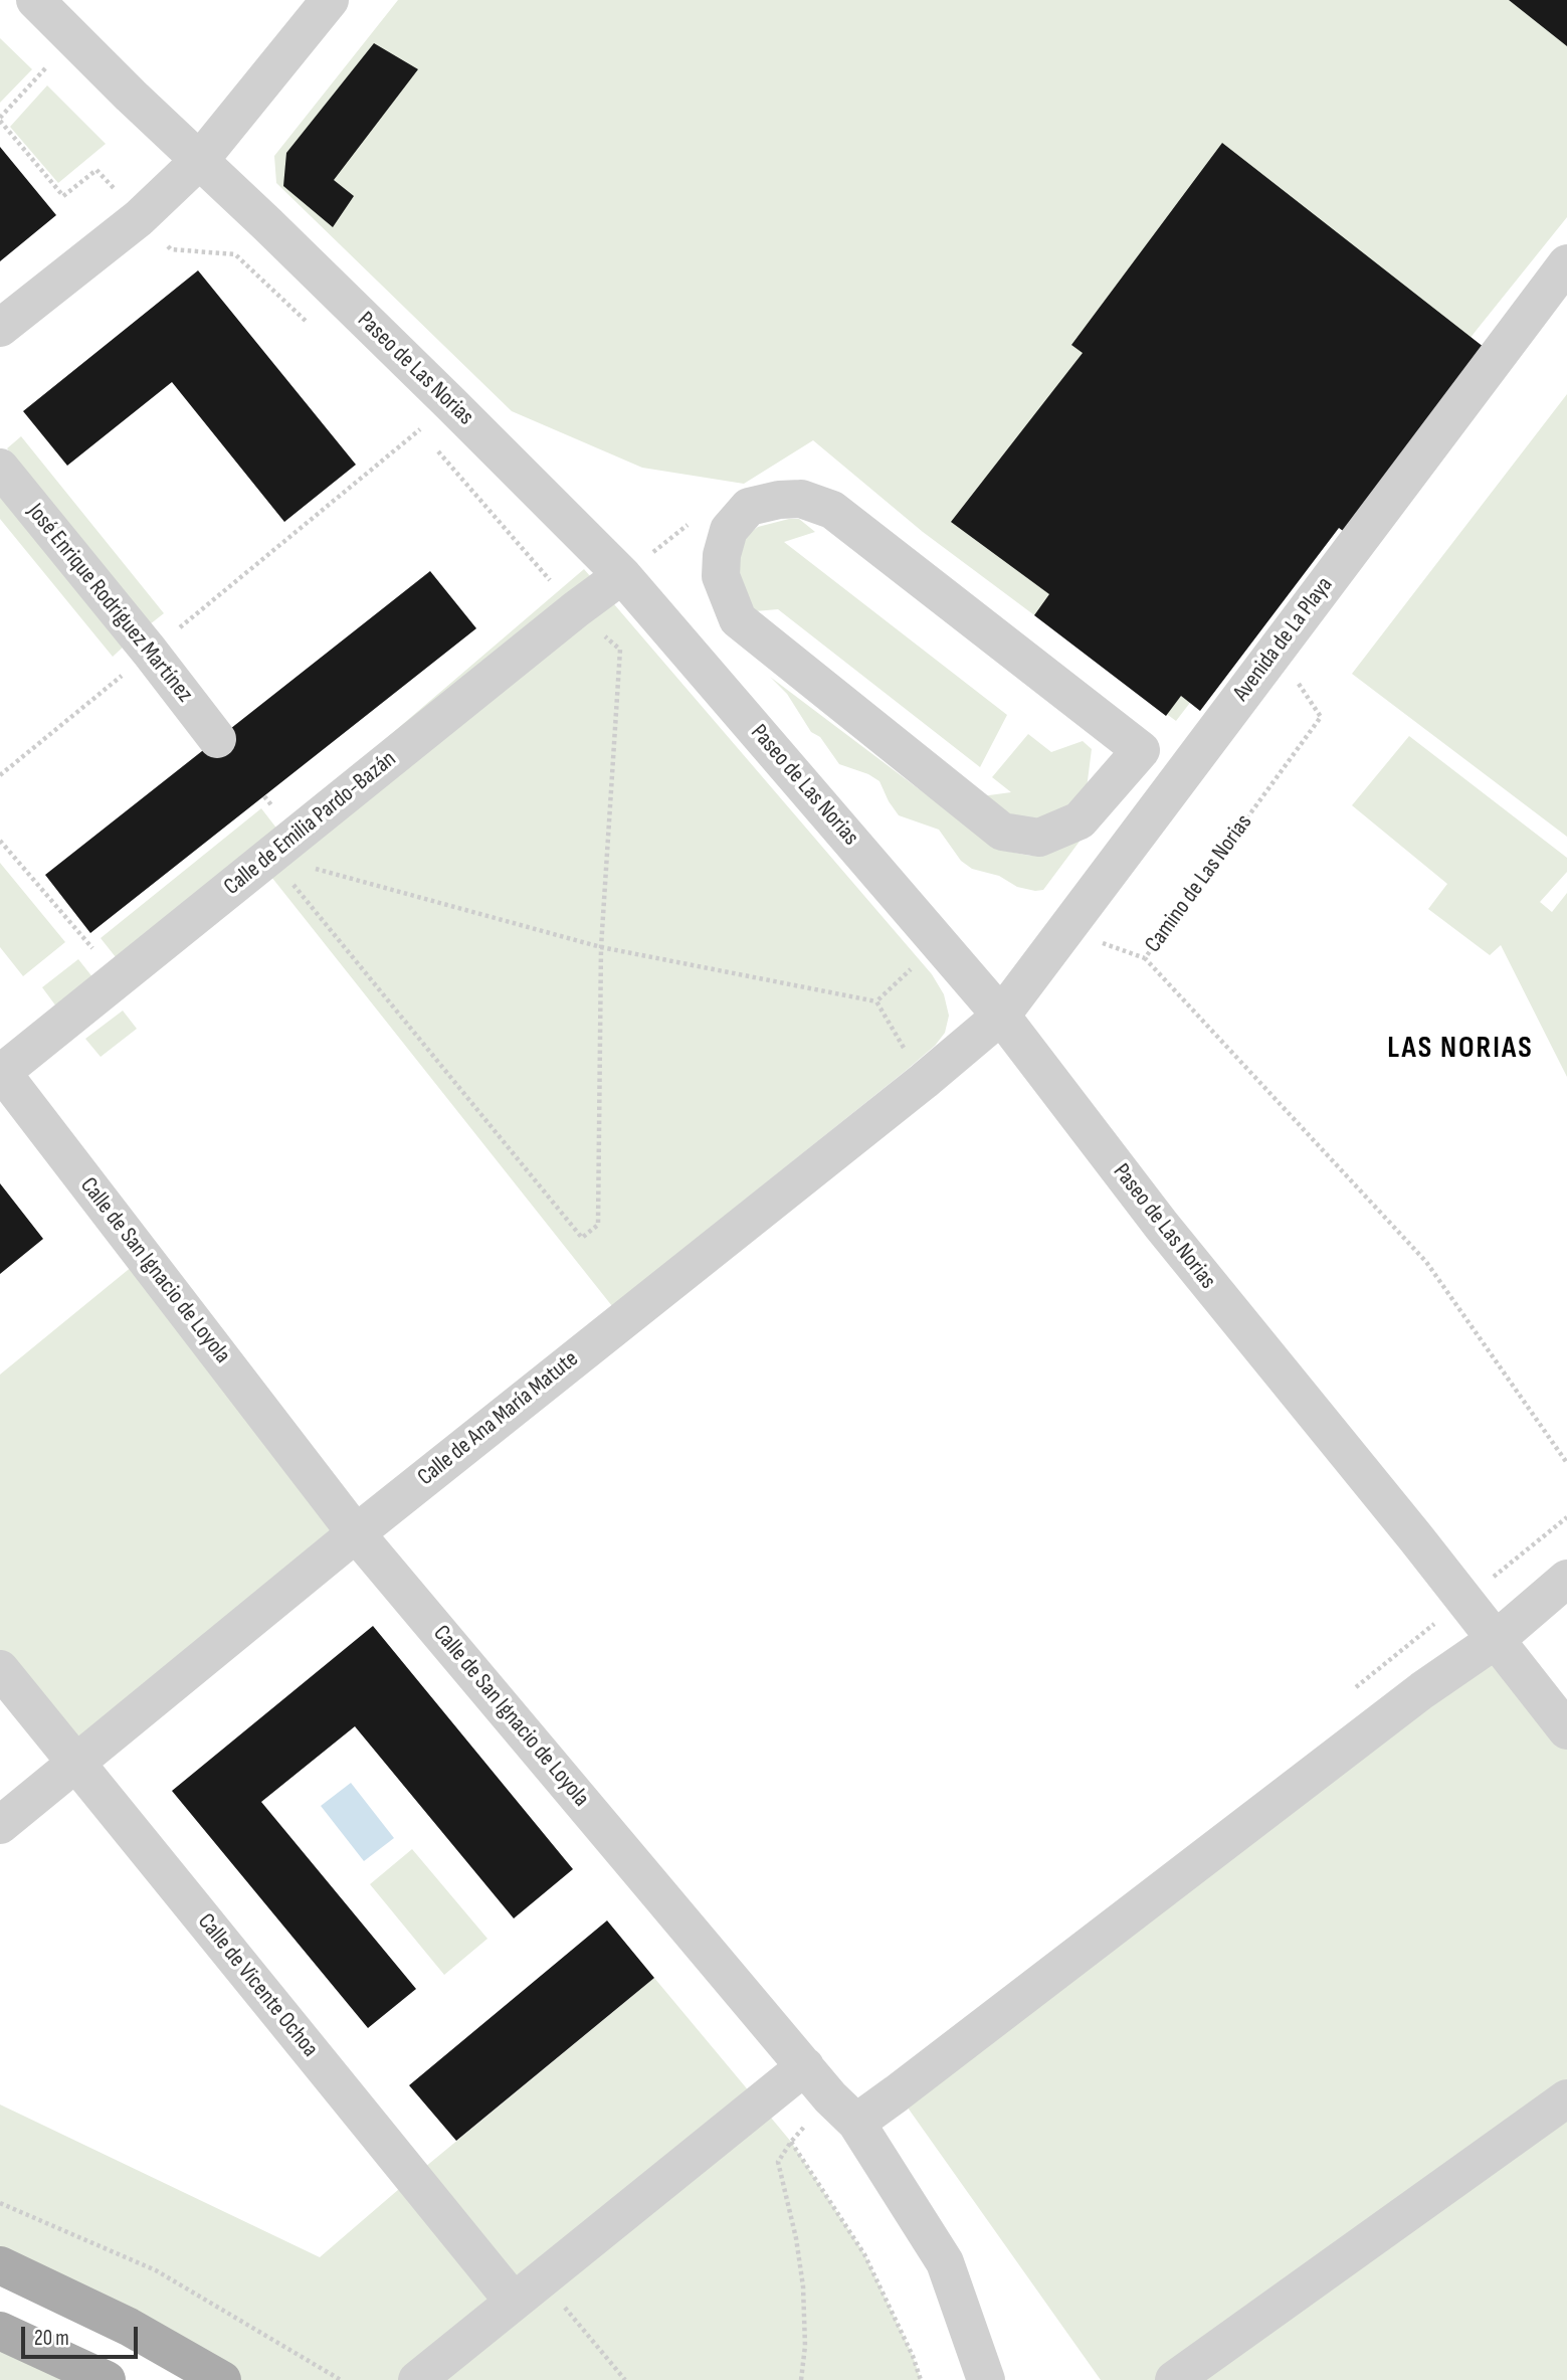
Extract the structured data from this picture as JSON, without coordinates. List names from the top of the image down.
{
  "streets": {
    "street": [
      "Paseo de Las Norias",
      "José Enrique Rodríguez Martínez",
      "Avenida de La Playa",
      "Calle de Emilia Pardo-Bazán",
      "Calle de San Ignacio de Loyola",
      "Calle de Ana María Matute",
      "Calle de Vicente Ochoa"
    ],
    "path": ["Camino de Las Norias"]
  },
  "crossings": [
    ["Paseo de Las Norias", "Avenida de La Playa"],
    ["Paseo de Las Norias", "Calle de Emilia Pardo-Bazán"],
    ["Paseo de Las Norias", "Calle de Ana María Matute"],
    ["Avenida de La Playa", "Calle de Ana María Matute"],
    ["Calle de Emilia Pardo-Bazán", "Calle de San Ignacio de Loyola"],
    ["Calle de San Ignacio de Loyola", "Calle de Ana María Matute"],
    ["Calle de Ana María Matute", "Calle de Vicente Ochoa"]
  ],
  "districts": ["LAS NORIAS"],
  "scale_bar": "20 m"
}
